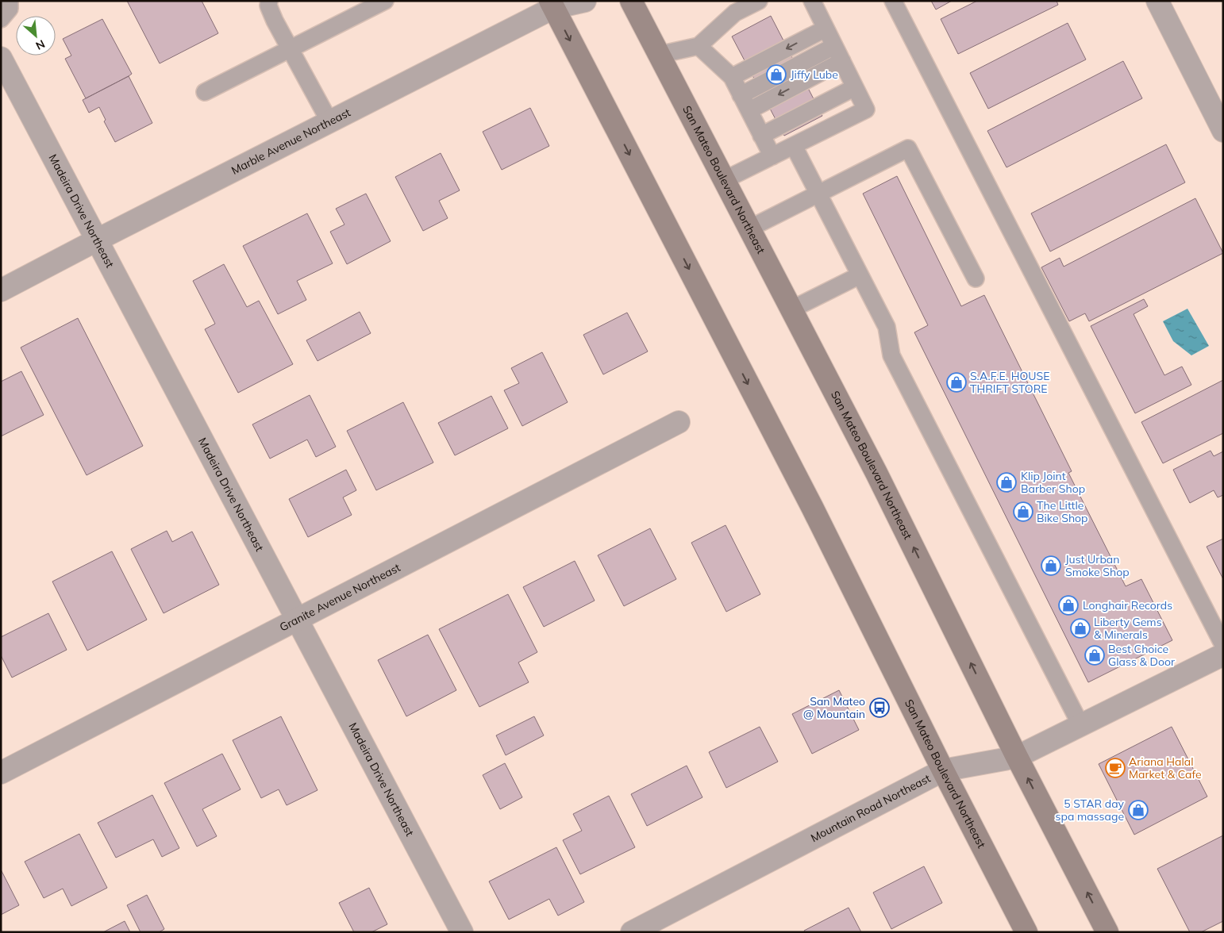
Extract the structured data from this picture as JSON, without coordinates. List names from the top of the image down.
{
  "streets": {
    "main road": ["San Mateo Boulevard Northeast"],
    "street": [
      "Marble Avenue Northeast",
      "Madeira Drive Northeast",
      "Granite Avenue Northeast",
      "Mountain Road Northeast"
    ]
  },
  "crossings": [
    ["Marble Avenue Northeast", "San Mateo Boulevard Northeast"],
    ["Marble Avenue Northeast", "Madeira Drive Northeast"],
    ["San Mateo Boulevard Northeast", "Mountain Road Northeast"],
    ["Madeira Drive Northeast", "Granite Avenue Northeast"]
  ],
  "places": {
    "shop": [
      "Jiffy Lube",
      "S.A.F.E. HOUSE THRIFT STORE",
      "Klip Joint Barber Shop",
      "The Little Bike Shop",
      "Just Urban Smoke Shop",
      "Longhair Records",
      "Liberty Gems & Minerals",
      "Best Choice Glass & Door",
      "5 STAR day spa massage"
    ],
    "bus stop": ["San Mateo @ Mountain"],
    "cafe": ["Ariana Halal Market & Cafe"]
  },
  "north": "bottom right"
}
